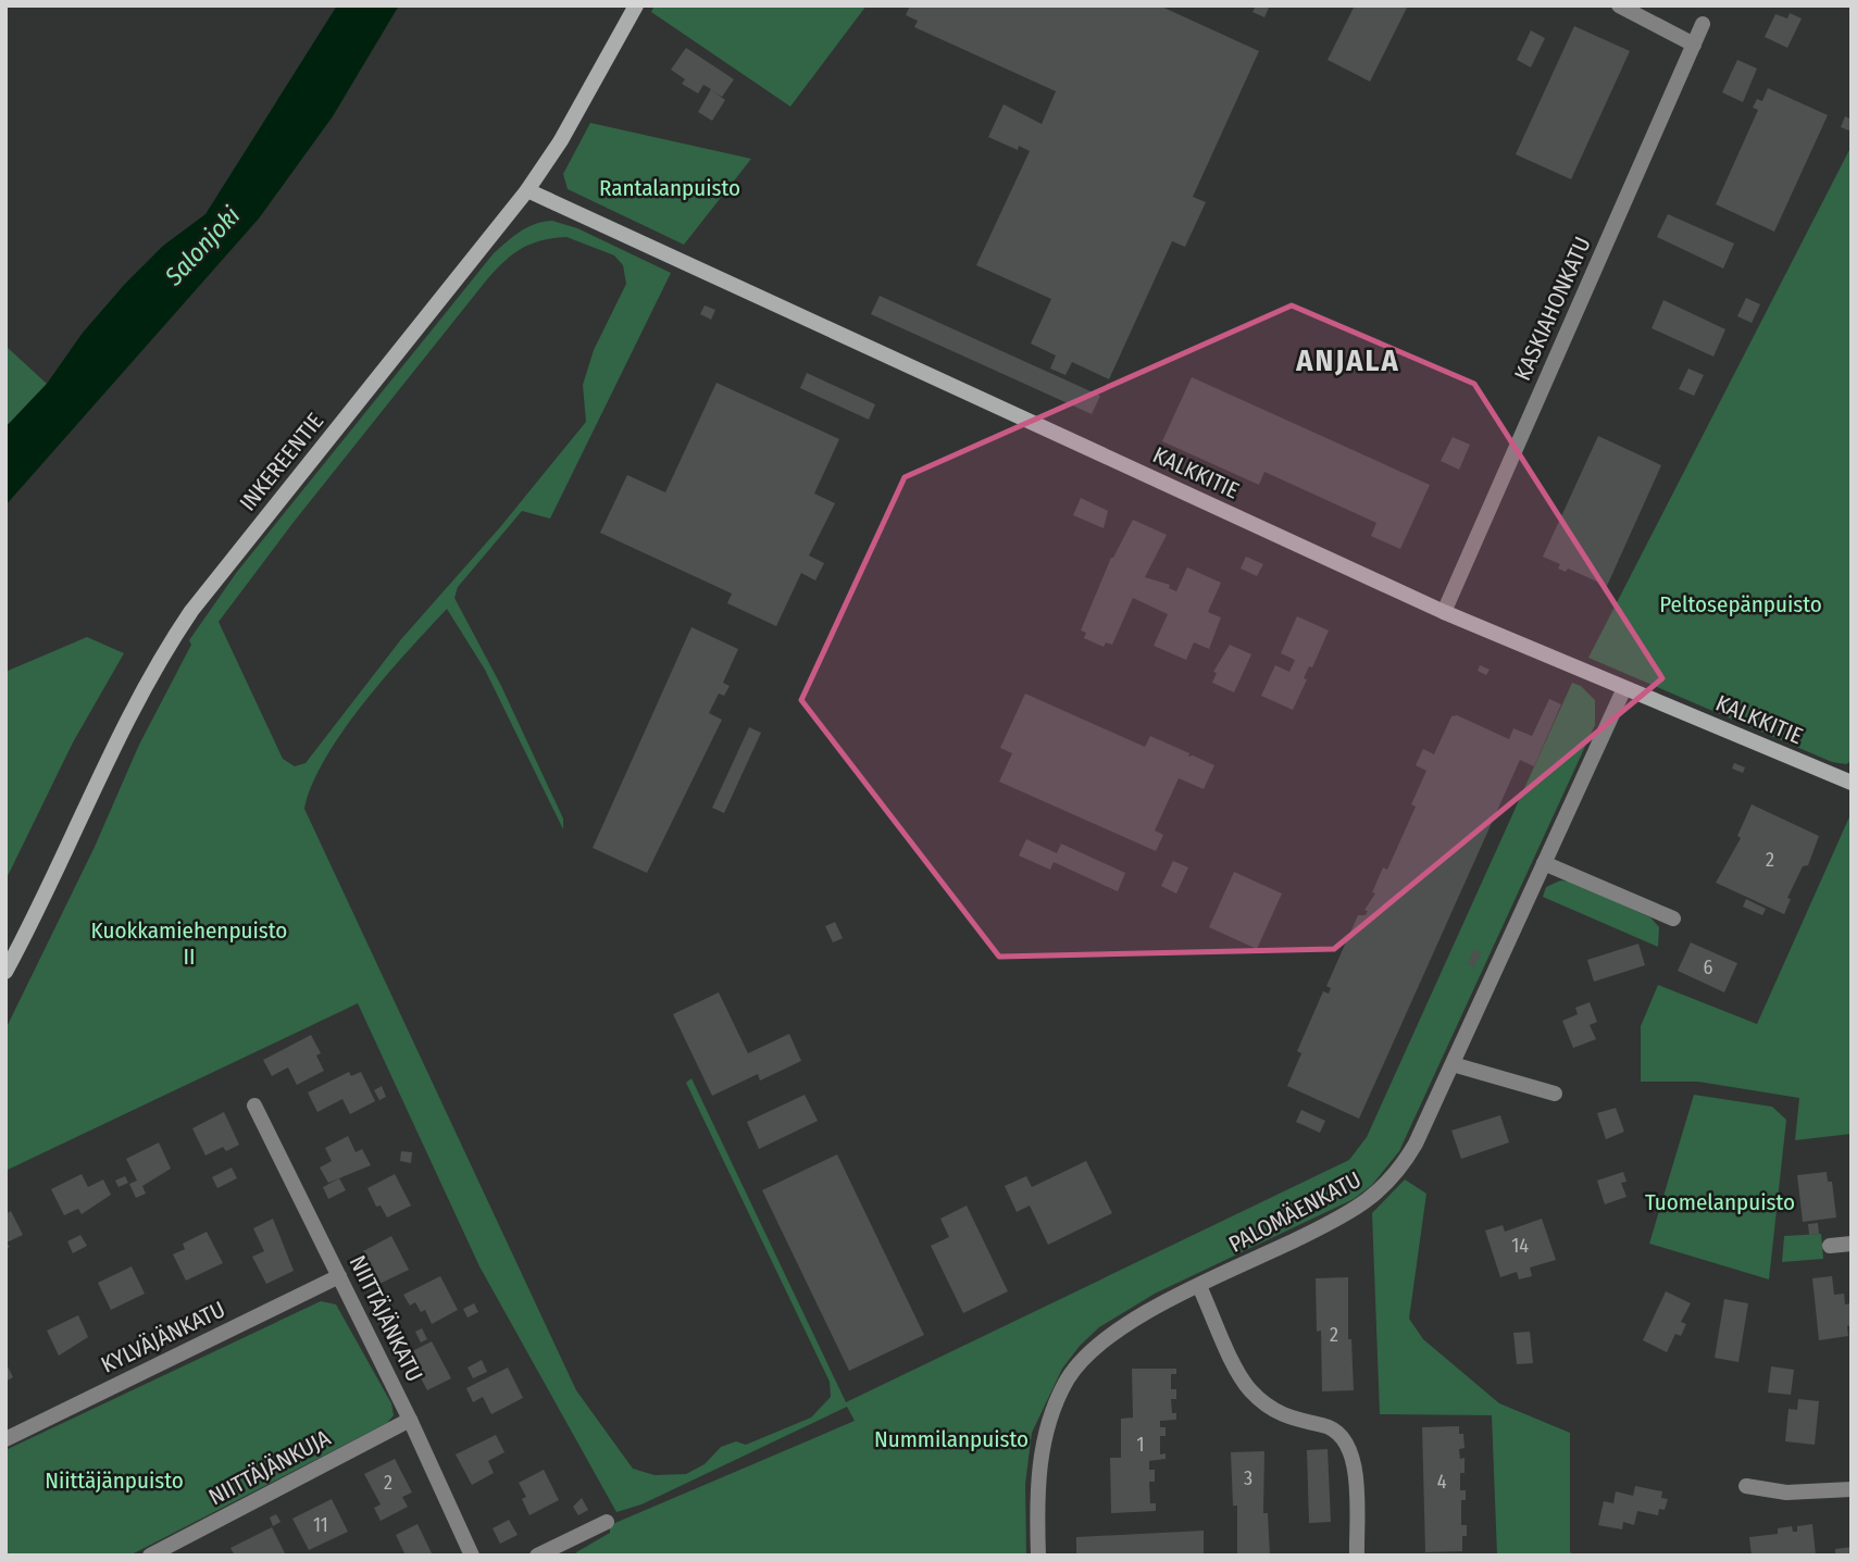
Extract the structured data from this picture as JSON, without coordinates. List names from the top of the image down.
{
  "streets": {
    "street": [
      "KASKIAHONKATU",
      "INKEREENTIE",
      "KALKKITIE",
      "PALOMÄENKATU",
      "NIITTÄJÄNKATU",
      "KYLVÄJÄNKATU",
      "NIITTÄJÄNKUJA"
    ]
  },
  "crossings": [
    ["KASKIAHONKATU", "KALKKITIE"],
    ["INKEREENTIE", "KALKKITIE"],
    ["KALKKITIE", "PALOMÄENKATU"],
    ["NIITTÄJÄNKATU", "KYLVÄJÄNKATU"],
    ["NIITTÄJÄNKATU", "NIITTÄJÄNKUJA"]
  ],
  "districts": ["ANJALA"],
  "water": ["Salonjoki"],
  "parks": [
    "Rantalanpuisto",
    "Peltosepänpuisto",
    "Kuokkamiehenpuisto II",
    "Tuomelanpuisto",
    "Nummilanpuisto",
    "Niittäjänpuisto"
  ],
  "house_numbers": [
    "2",
    "6",
    "14",
    "2",
    "1",
    "3",
    "4",
    "2",
    "11"
  ]
}
